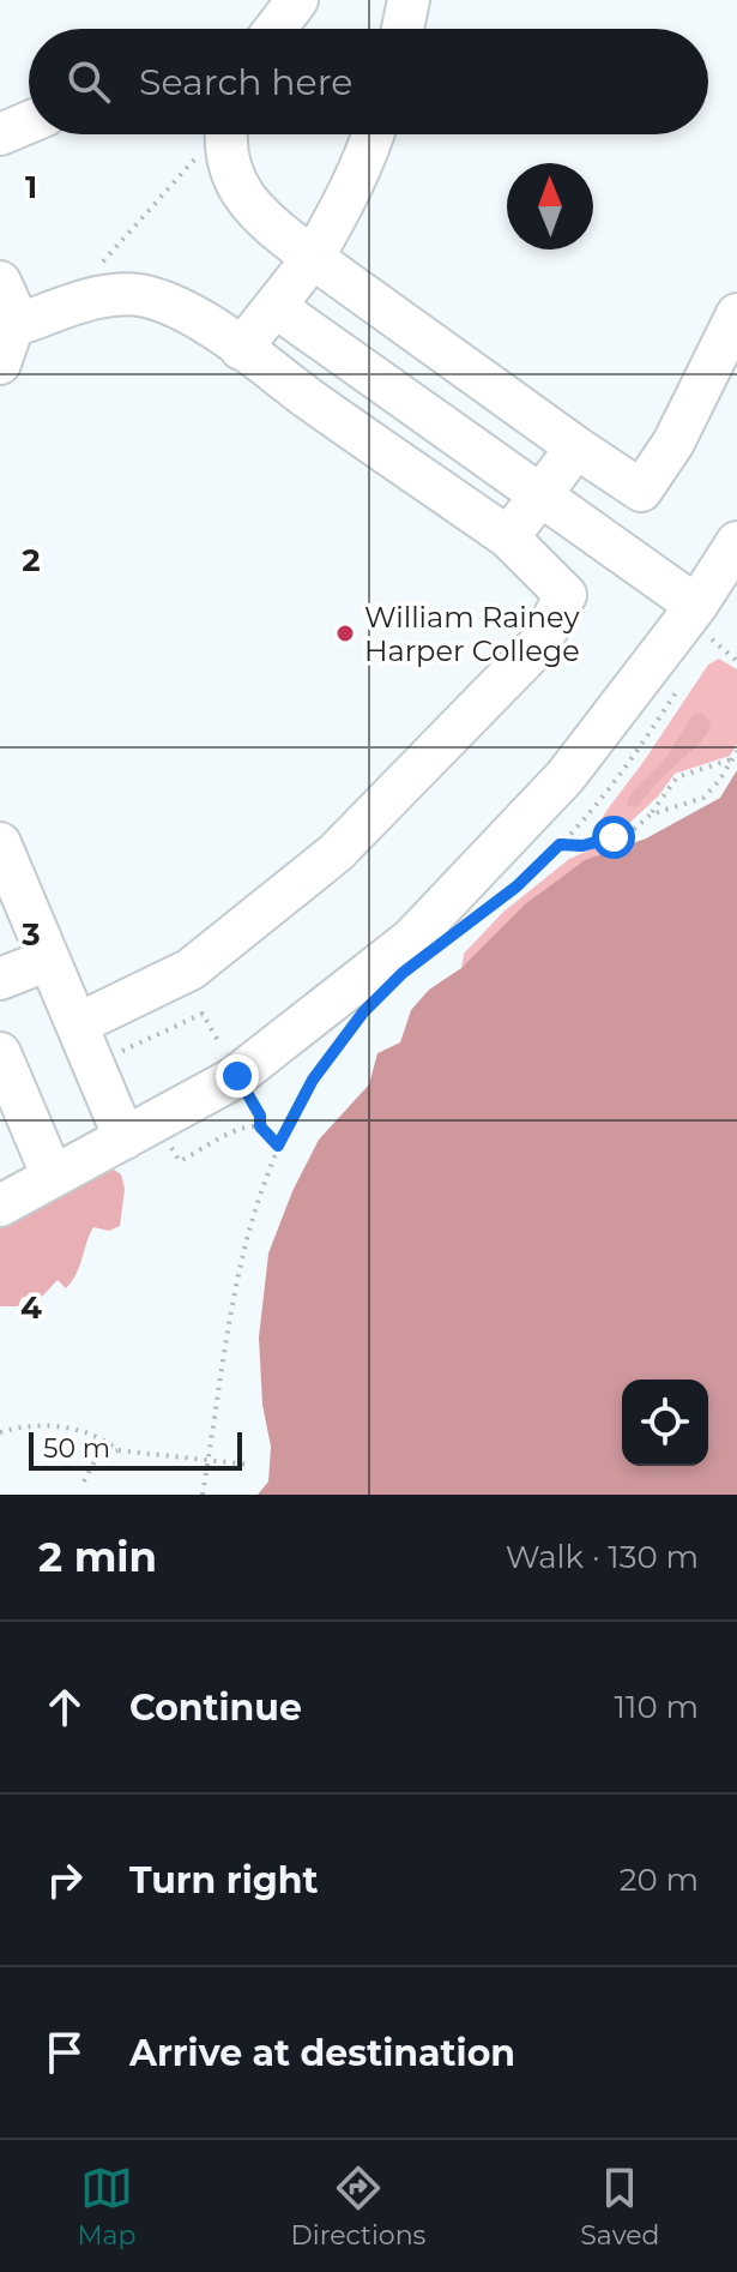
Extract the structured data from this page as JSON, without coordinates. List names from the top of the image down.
{
  "places": ["William Rainey Harper College"],
  "scale_bar": "50 m",
  "north": "top",
  "page": {
    "search": "Search here",
    "scale": "50 m",
    "heading": ["2 min", "Walk · 130 m"],
    "list": [
      ["Continue", "110 m"],
      ["Turn right", "20 m"],
      "Arrive at destination"
    ],
    "nav": ["Map", "Directions", "Saved"]
  },
  "grid": {
    "rows": [
      "1",
      "2",
      "3",
      "4"
    ]
  }
}
